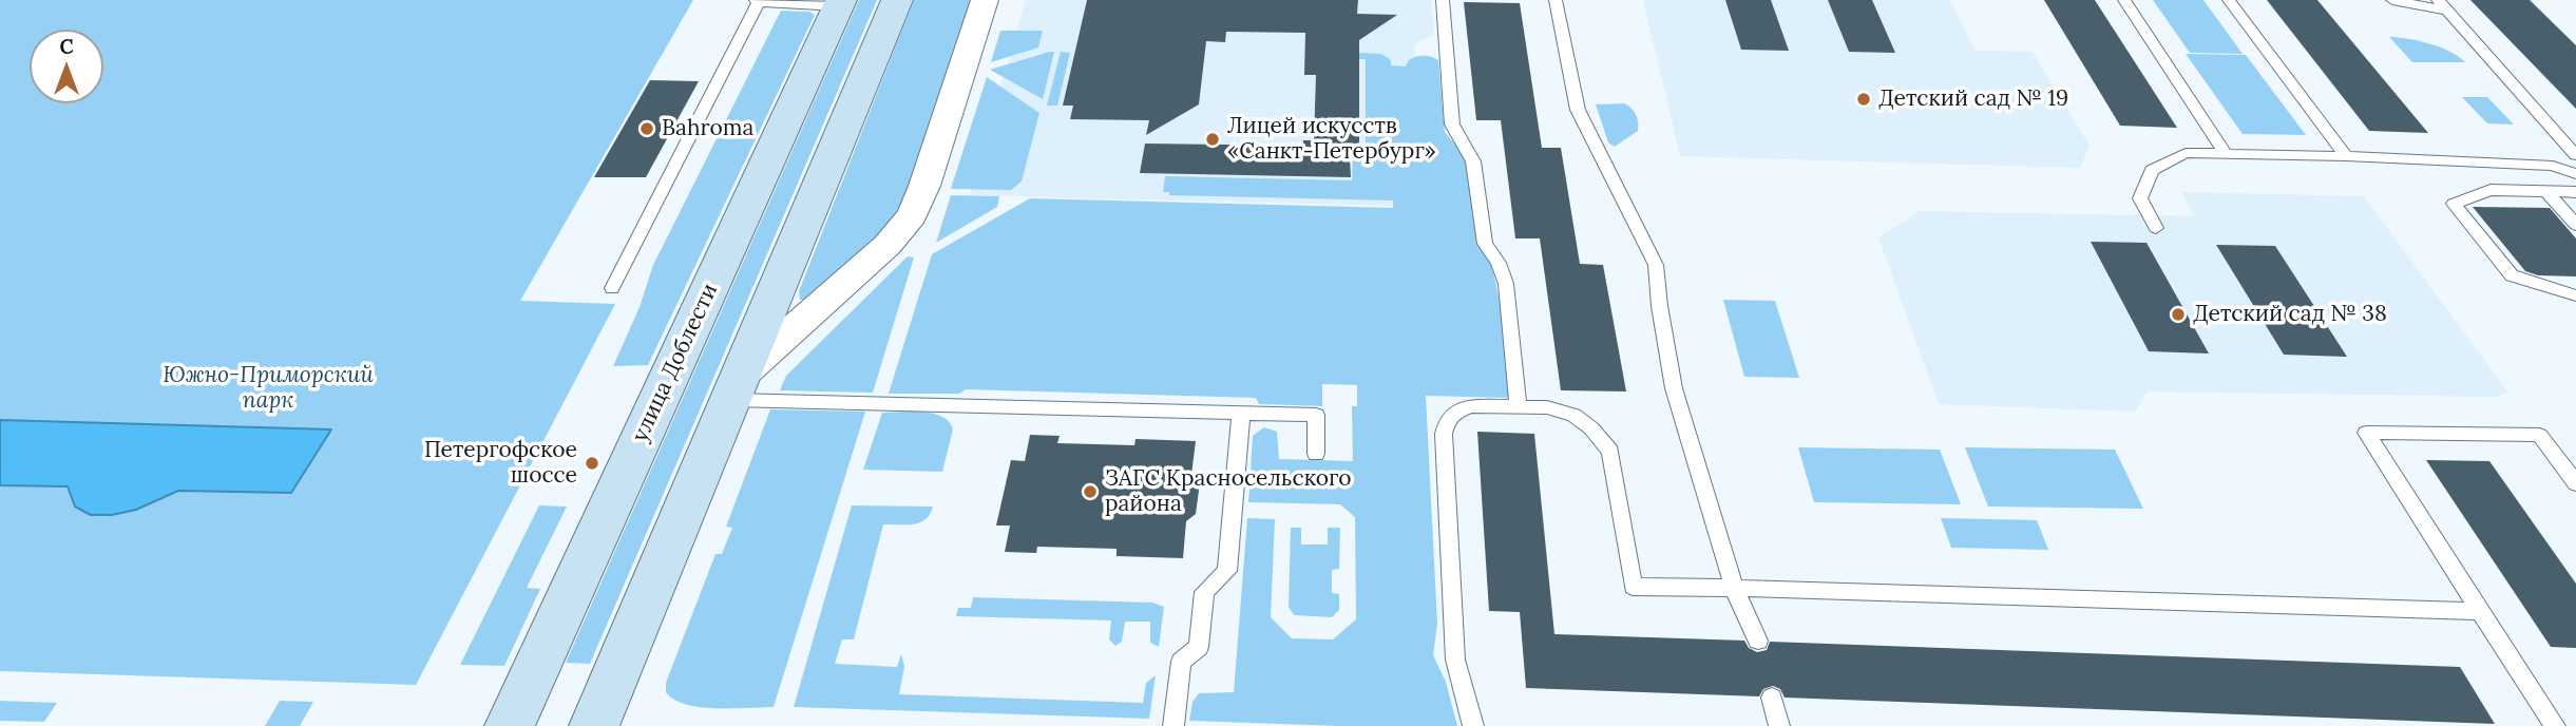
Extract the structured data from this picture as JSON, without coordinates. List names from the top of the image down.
{
  "streets": {
    "main road": ["улица Доблести"]
  },
  "parks": ["Южно-Приморский парк"],
  "places": [
    "Детский сад № 19",
    "Bahroma",
    "Лицей искусств «Санкт-Петербург»",
    "Детский сад № 38",
    "Петергофское шоссе",
    "ЗАГС Красносельского района"
  ],
  "north": "top"
}
